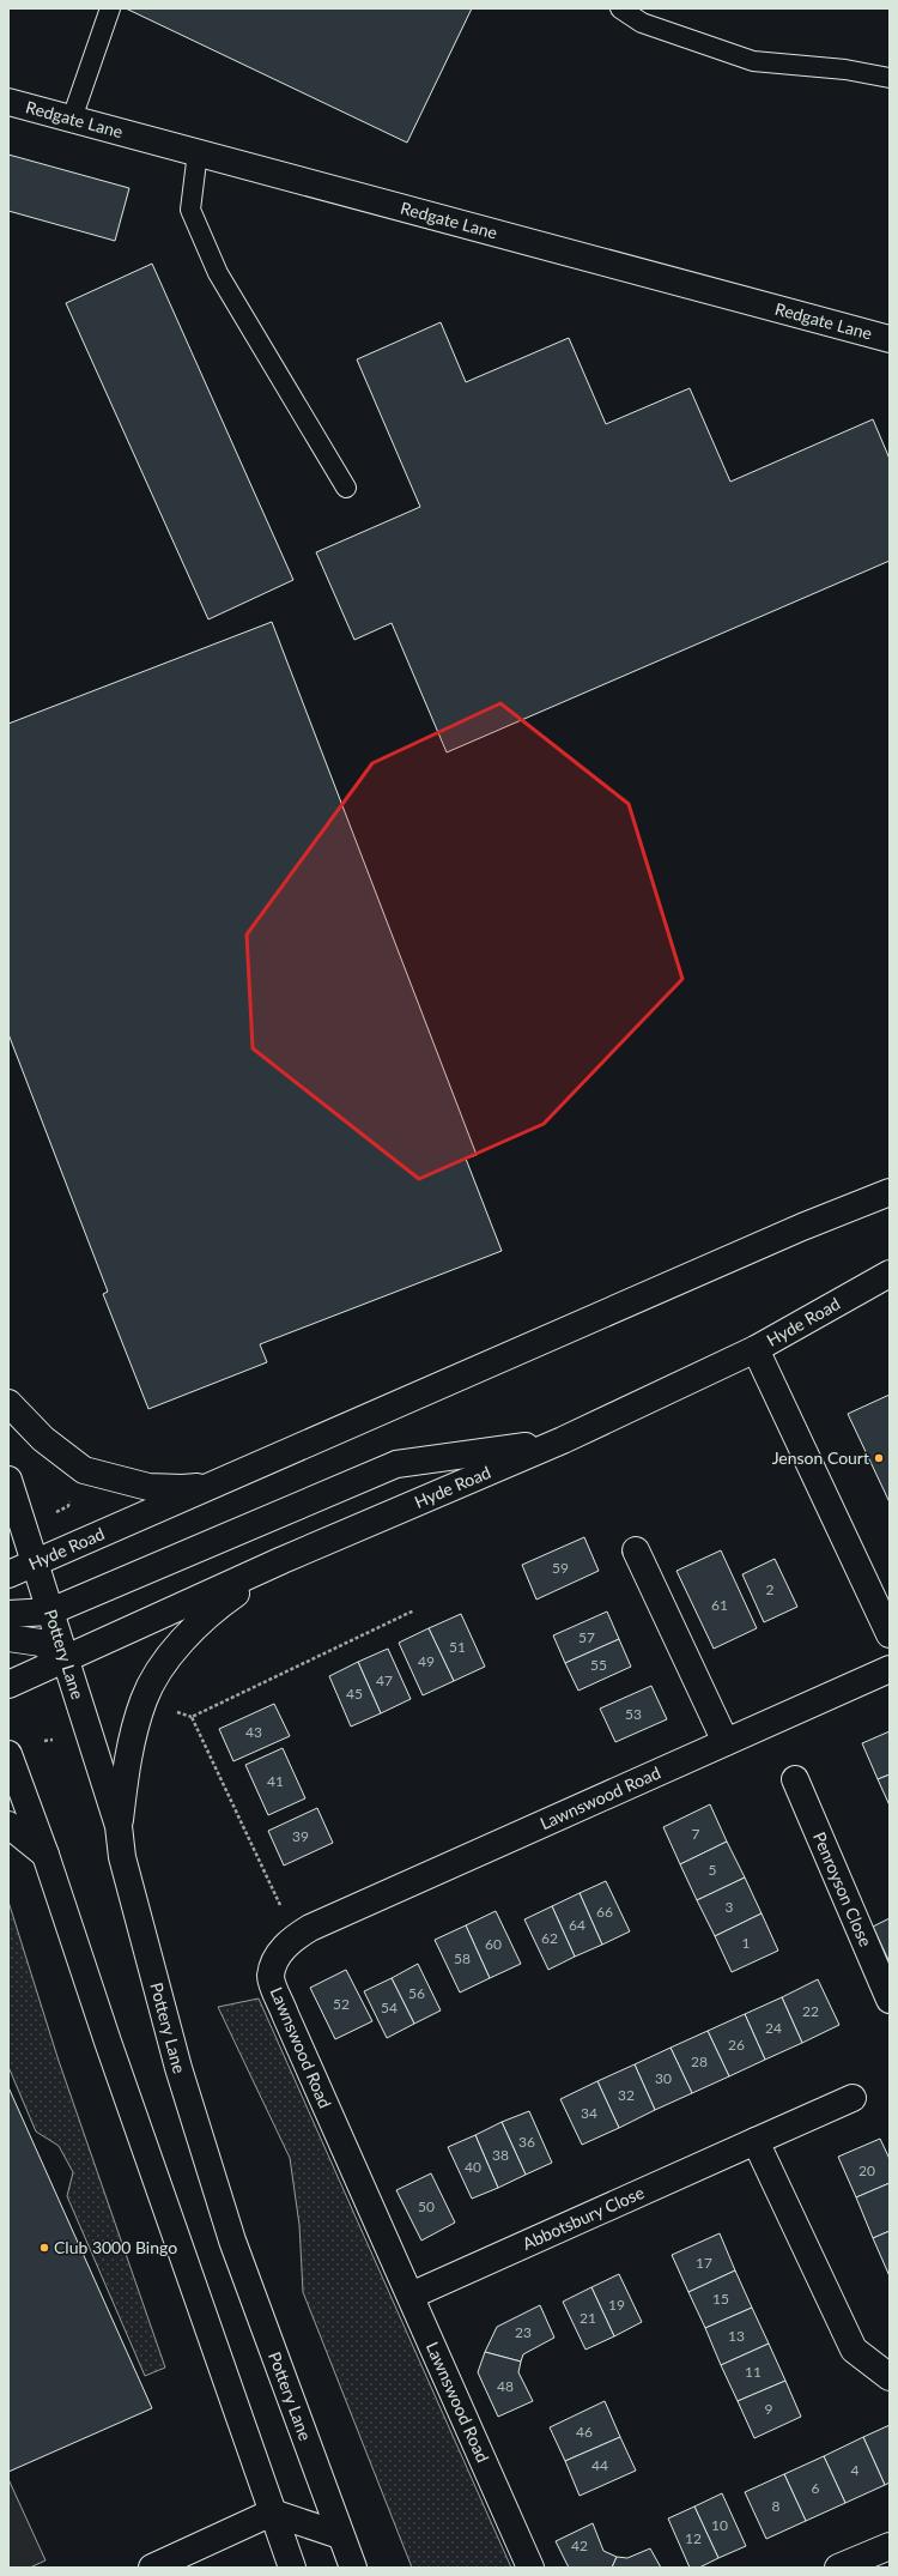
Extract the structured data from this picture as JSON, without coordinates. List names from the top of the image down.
{
  "streets": {
    "main road": [
      "Redgate Lane",
      "Hyde Road",
      "Pottery Lane",
      "Lawnswood Road",
      "Penroyson Close",
      "Abbotsbury Close"
    ]
  },
  "crossings": [
    ["Hyde Road", "Pottery Lane"],
    ["Lawnswood Road", "Abbotsbury Close"]
  ],
  "places": ["Jenson Court", "Club 3000 Bingo"],
  "house_numbers": [
    "59",
    "2",
    "61",
    "57",
    "51",
    "49",
    "55",
    "47",
    "45",
    "53",
    "43",
    "41",
    "7",
    "39",
    "5",
    "3",
    "66",
    "64",
    "62",
    "1",
    "60",
    "58",
    "56",
    "52",
    "54",
    "22",
    "24",
    "26",
    "28",
    "30",
    "32",
    "34",
    "36",
    "38",
    "40",
    "20",
    "50",
    "17",
    "15",
    "19",
    "21",
    "23",
    "13",
    "11",
    "48",
    "9",
    "46",
    "44",
    "4",
    "6",
    "8",
    "10",
    "12",
    "42"
  ]
}
